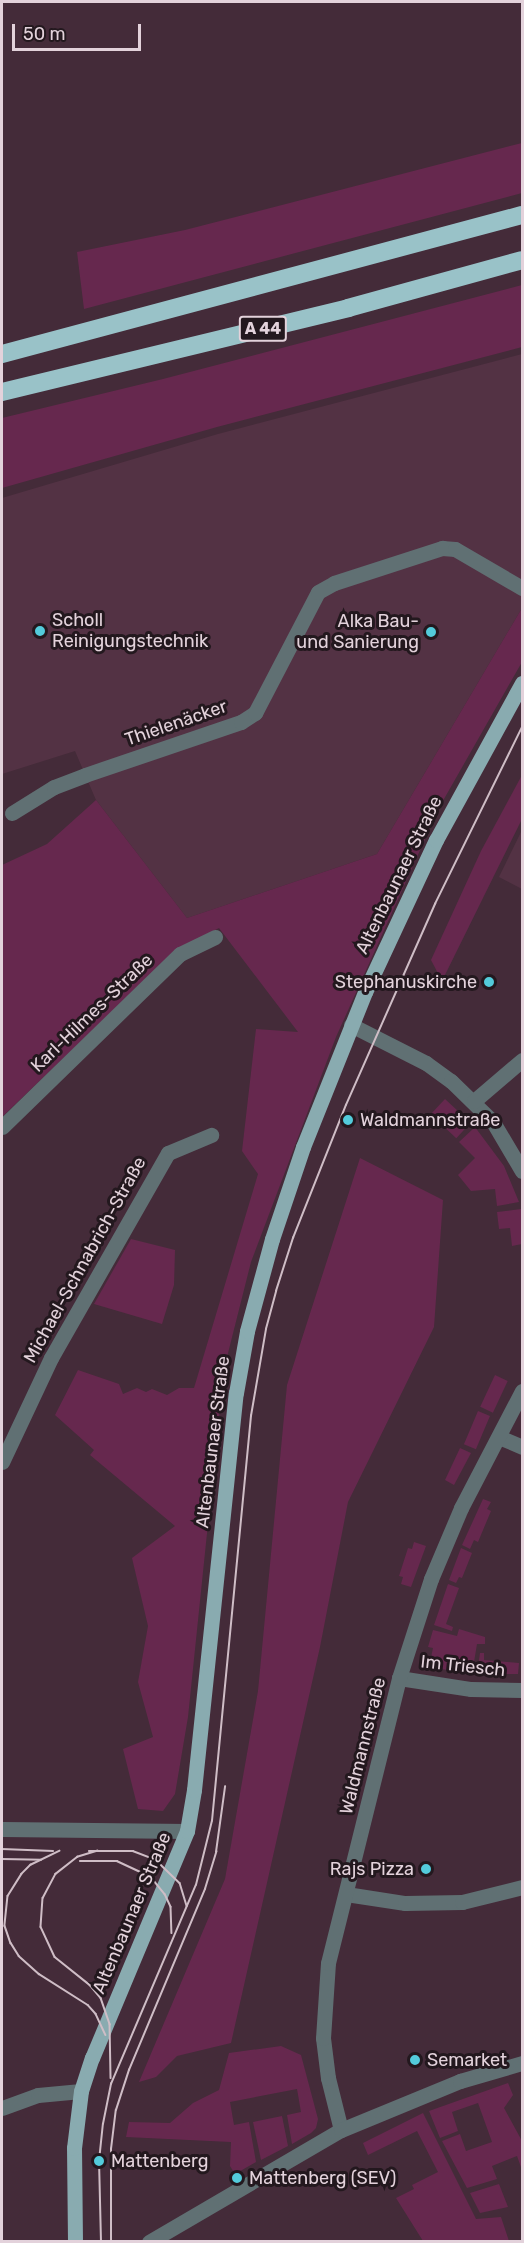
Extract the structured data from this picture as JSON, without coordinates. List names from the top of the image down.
{
  "streets": {
    "highway": ["A 44"],
    "main road": ["Altenbaunaer Straße"],
    "street": [
      "Thielenäcker",
      "Karl-Hilmes-Straße",
      "Michael-Schnabrich-Straße",
      "Im Triesch",
      "Waldmannstraße"
    ]
  },
  "crossings": [
    ["Im Triesch", "Waldmannstraße"]
  ],
  "places": [
    "Scholl Reinigungstechnik",
    "Alka Bau- und Sanierung",
    "Stephanuskirche",
    "Waldmannstraße",
    "Rajs Pizza",
    "Semarket",
    "Mattenberg",
    "Mattenberg (SEV)"
  ],
  "scale_bar": "50 m"
}
